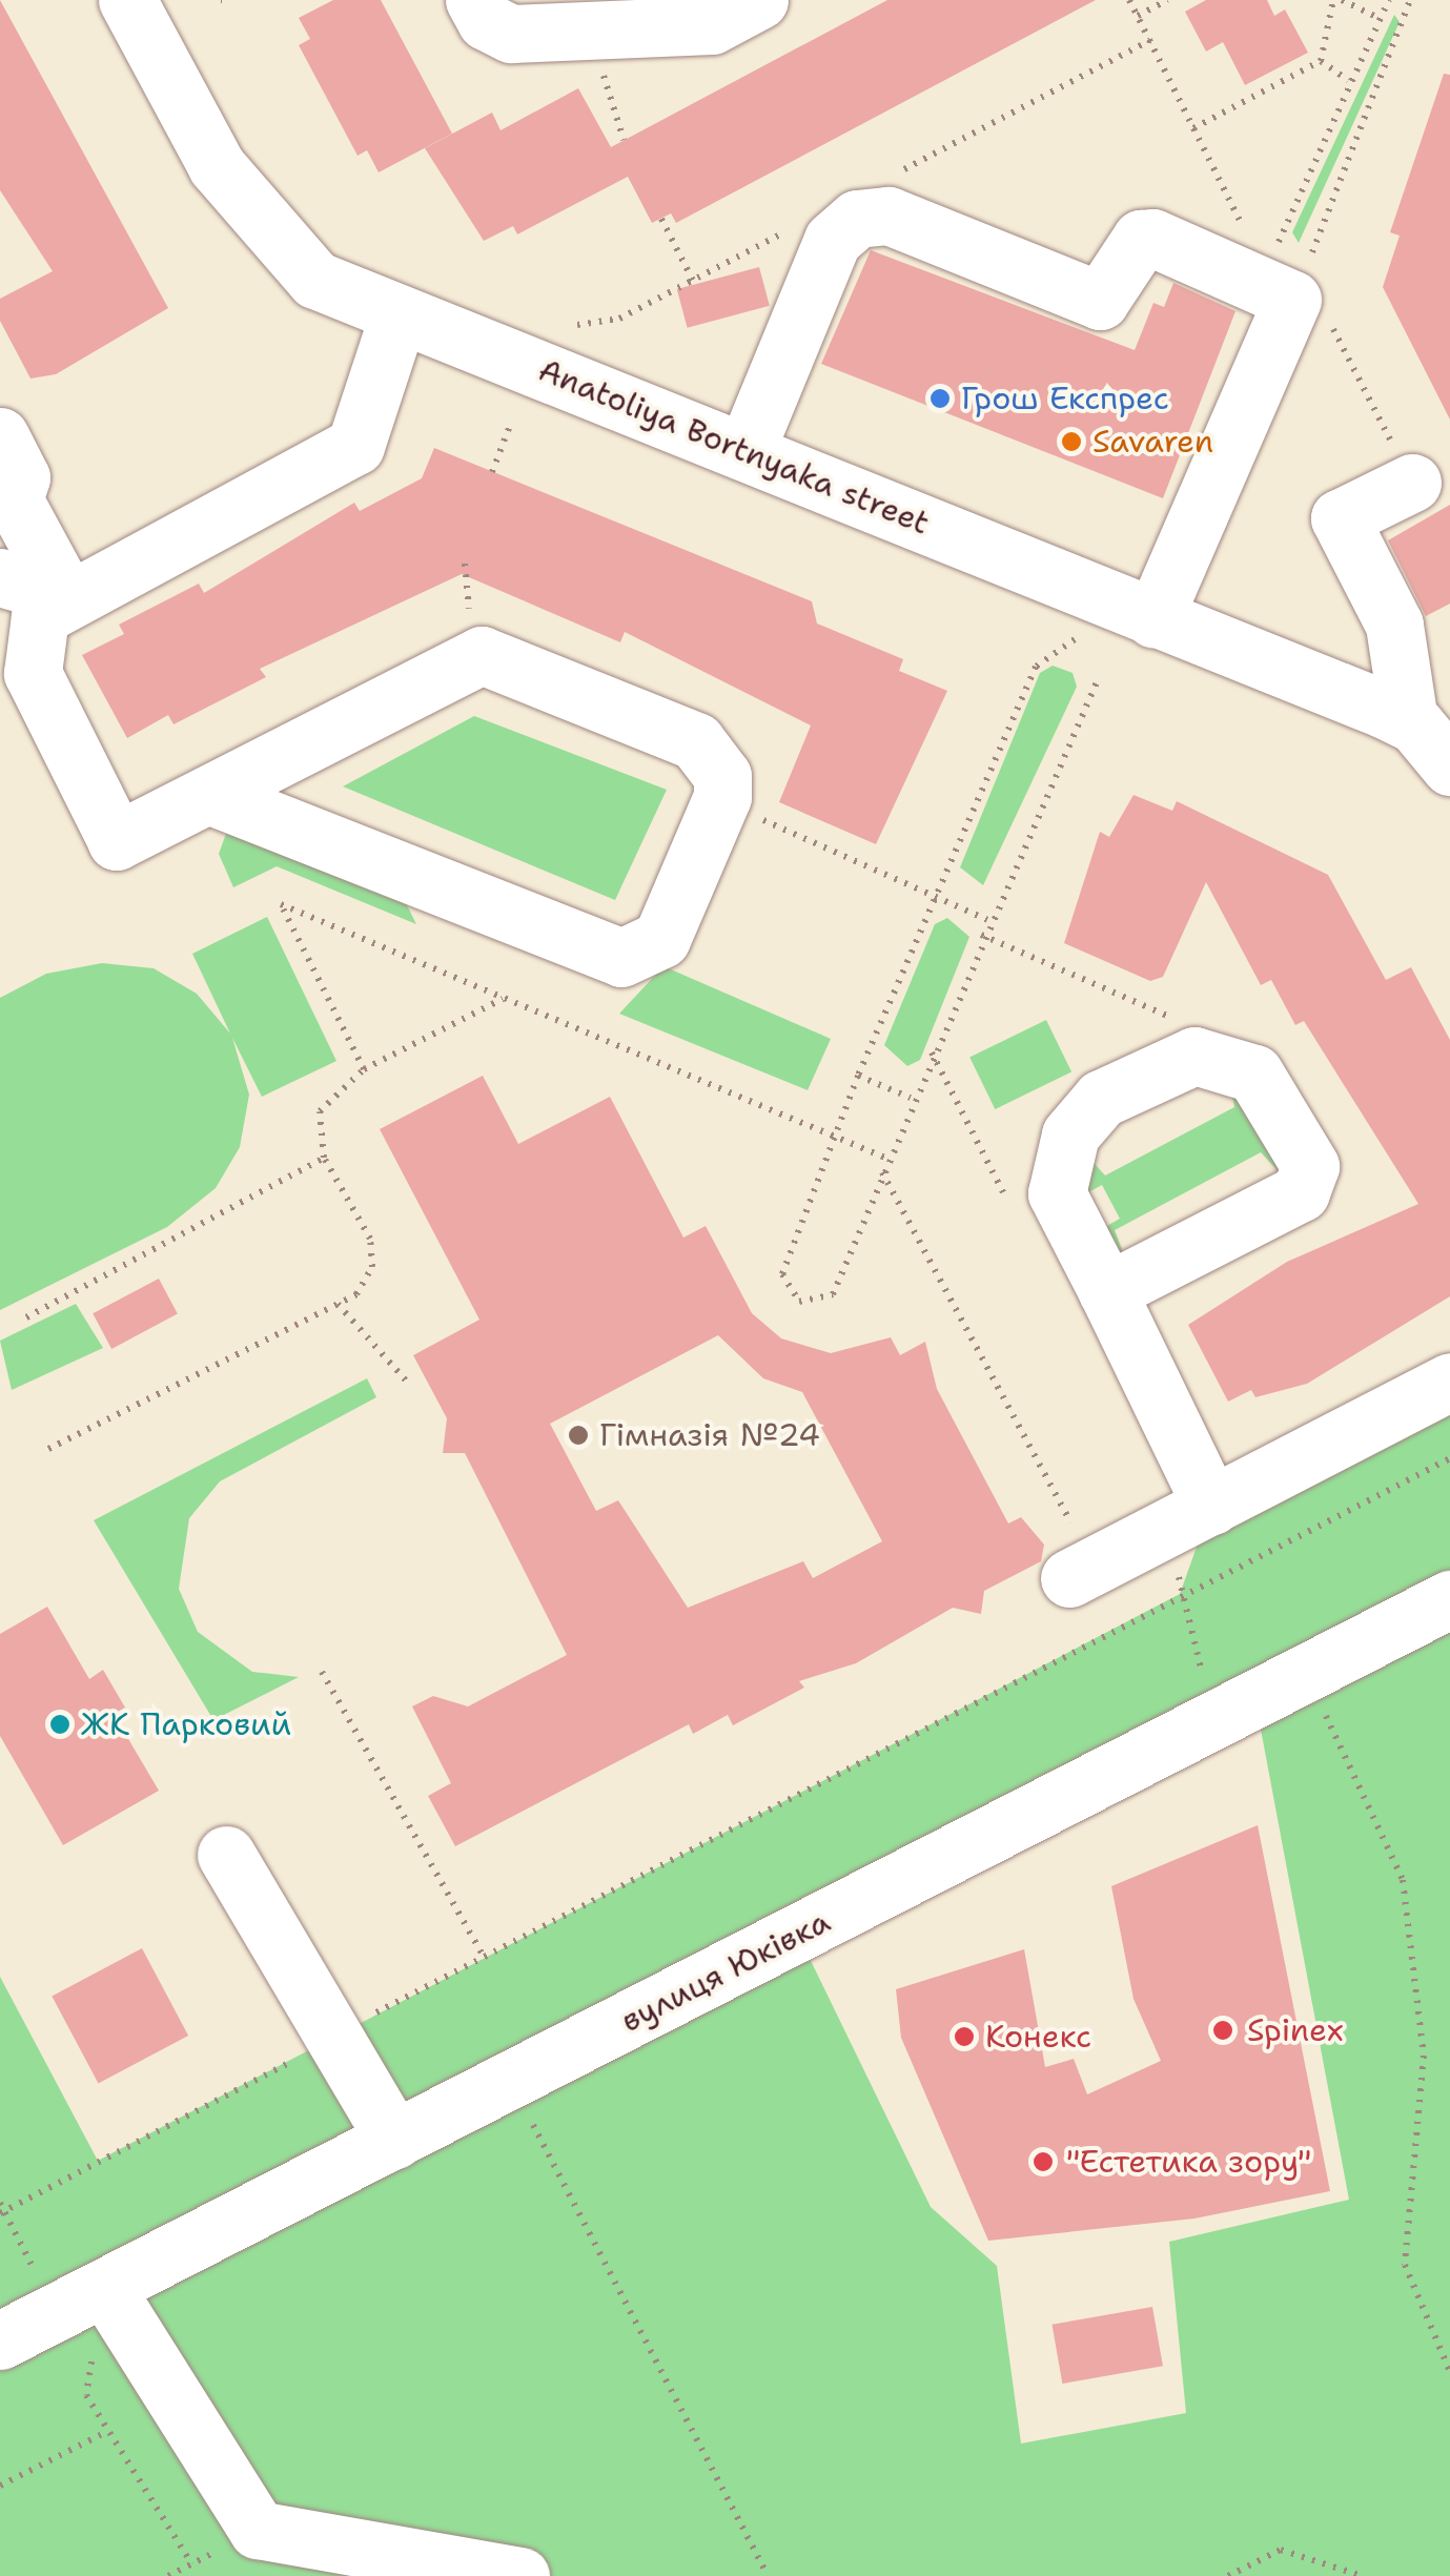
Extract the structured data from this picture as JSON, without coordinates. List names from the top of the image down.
{
  "streets": {
    "street": ["Anatoliya Bortnyaka street", "вулиця Юківка"]
  },
  "places": [
    "Грош Експрес",
    "Savaren",
    "Гімназія №24",
    "ЖК Парковий",
    "Spinex",
    "Конекс",
    "\"Естетика зору\""
  ]
}
